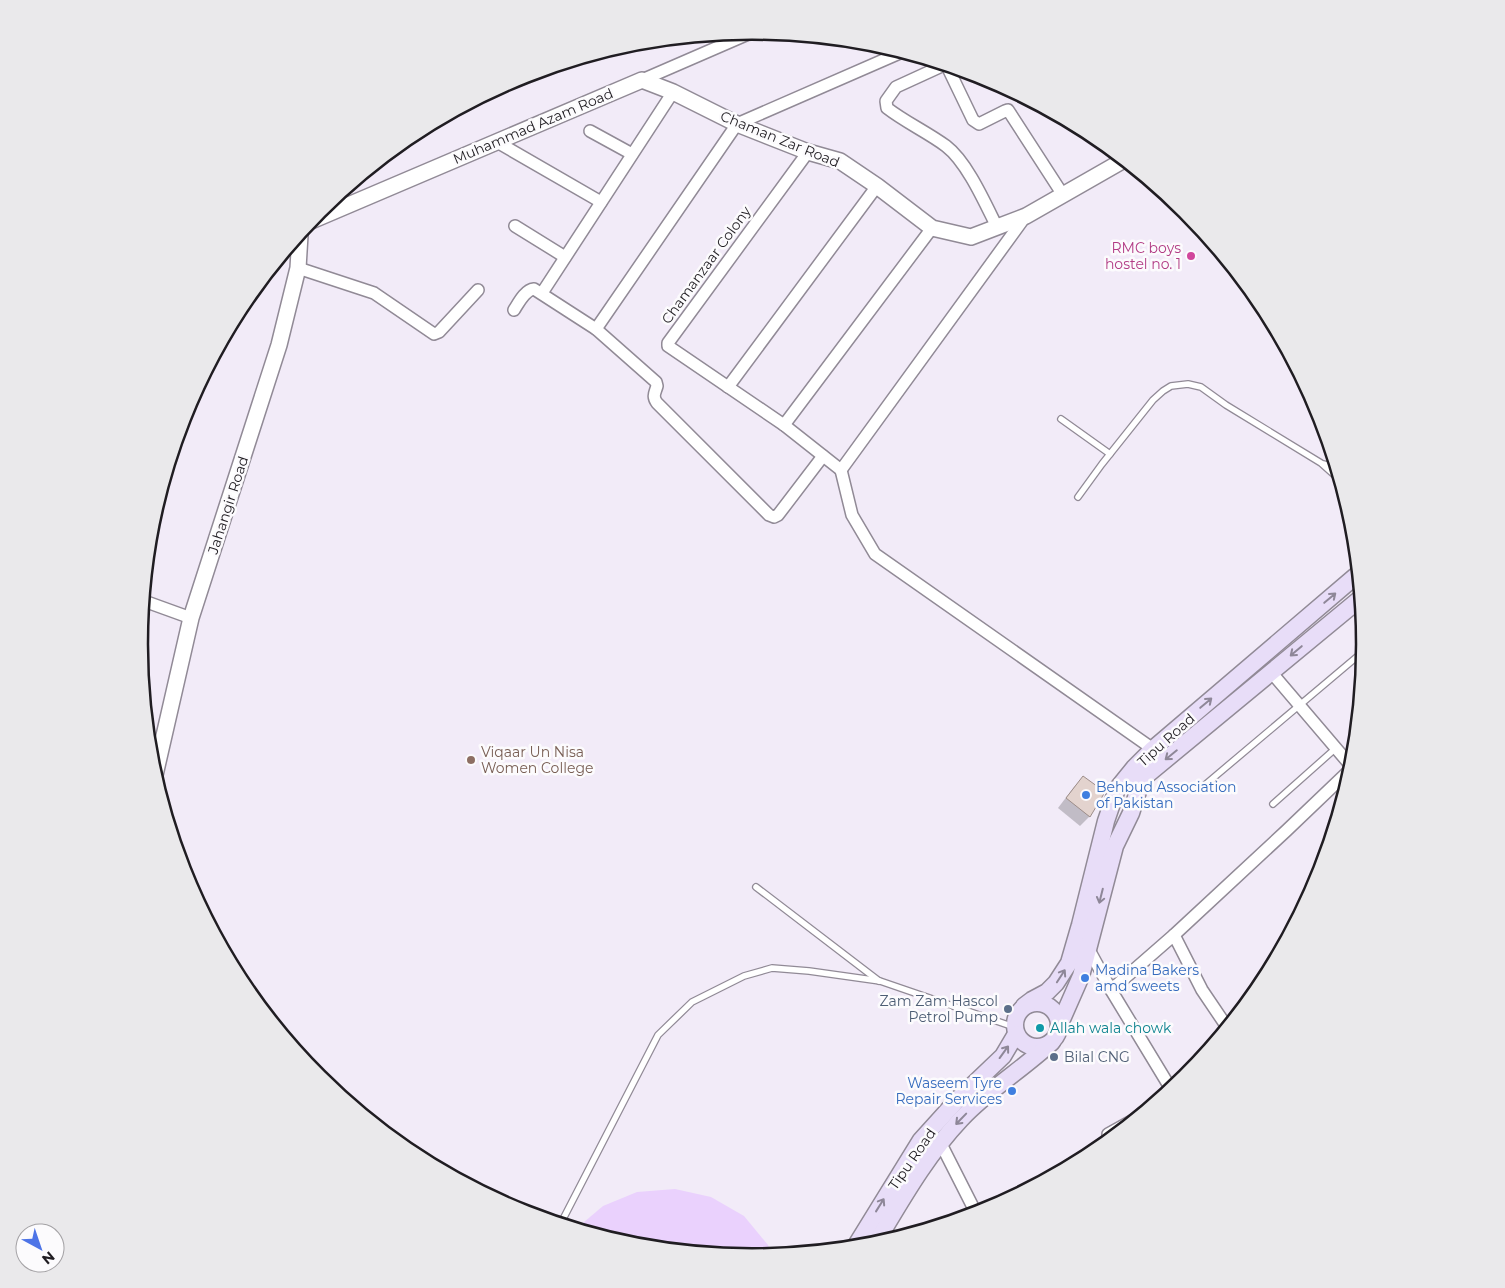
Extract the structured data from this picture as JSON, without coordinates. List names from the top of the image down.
{
  "streets": {
    "main road": ["Tipu Road"],
    "street": [
      "Muhammad Azam Road",
      "Chaman Zar Road",
      "Chamanzaar Colony",
      "Jahangir Road"
    ]
  },
  "crossings": [
    ["Muhammad Azam Road", "Chaman Zar Road"],
    ["Chaman Zar Road", "Chamanzaar Colony"]
  ],
  "places": [
    "RMC boys hostel no. 1",
    "Viqaar Un Nisa Women College",
    "Behbud Association of Pakistan",
    "Madina Bakers amd sweets",
    "Zam Zam Hascol Petrol Pump",
    "Allah wala chowk",
    "Bilal CNG",
    "Waseem Tyre Repair Services"
  ],
  "north": "bottom right"
}
